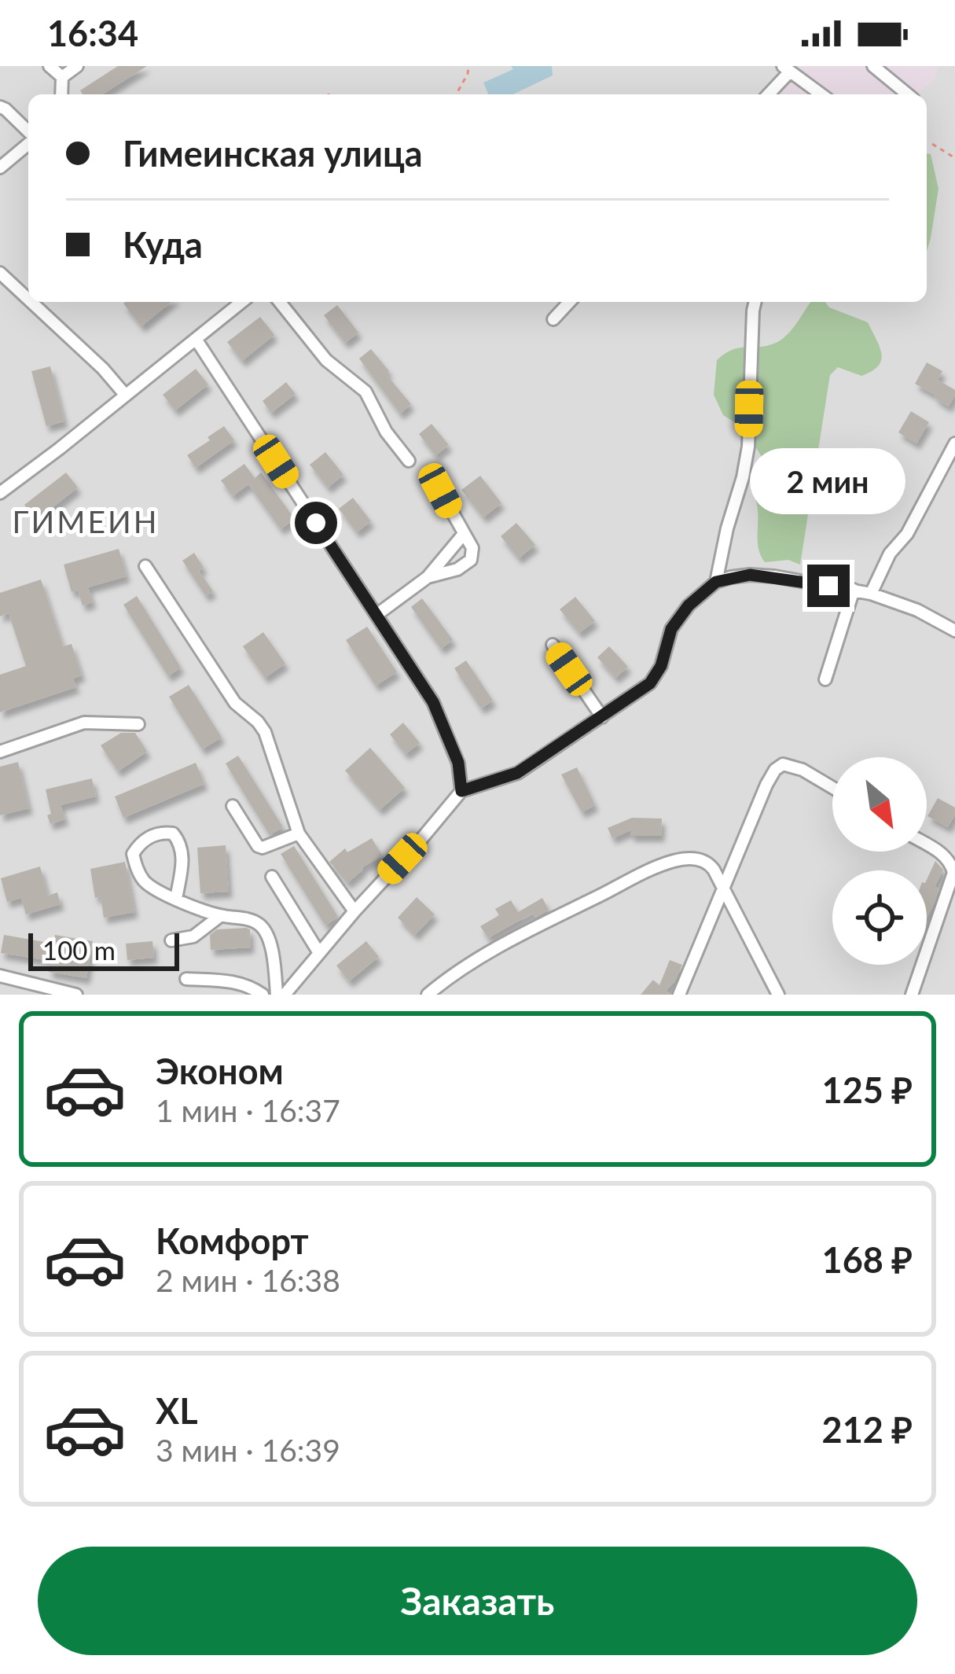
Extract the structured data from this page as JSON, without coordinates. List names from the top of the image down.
{
  "districts": ["ГИМЕИН"],
  "scale_bar": "100 m",
  "north": "bottom right",
  "page": {
    "status": "16:34",
    "banner": ["Гимеинская улица", "Куда"],
    "bubble": "2 мин",
    "scale": "100 m",
    "list": [
      {
        "name": "Эконом",
        "note": "1 мин · 16:37",
        "value": "125 ₽"
      },
      {
        "name": "Комфорт",
        "note": "2 мин · 16:38",
        "value": "168 ₽"
      },
      {
        "name": "XL",
        "note": "3 мин · 16:39",
        "value": "212 ₽"
      }
    ],
    "buttons": "Заказать"
  }
}
